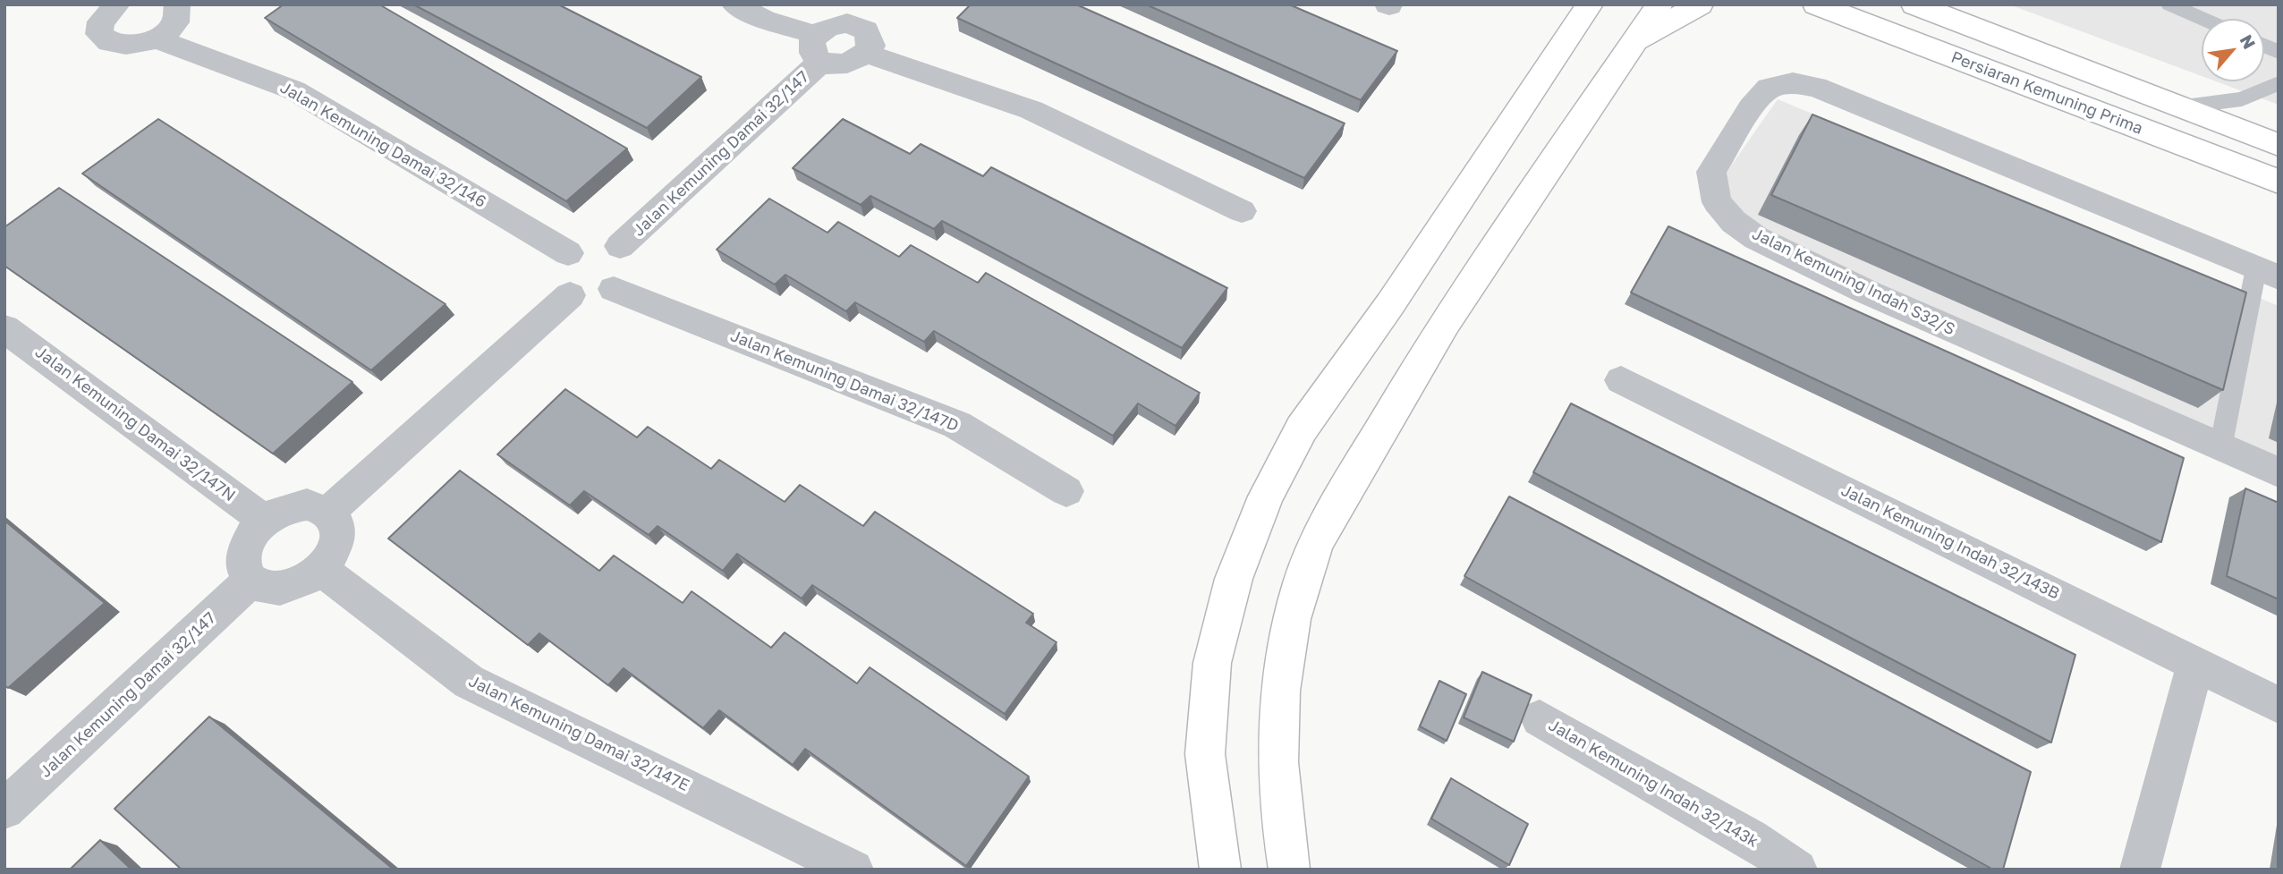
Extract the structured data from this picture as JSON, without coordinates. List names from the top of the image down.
{
  "streets": {
    "main road": ["Persiaran Kemuning Prima"],
    "street": [
      "Jalan Kemuning Damai 32/146",
      "Jalan Kemuning Damai 32/147",
      "Jalan Kemuning Indah S32/S",
      "Jalan Kemuning Damai 32/147D",
      "Jalan Kemuning Damai 32/147N",
      "Jalan Kemuning Indah 32/143B",
      "Jalan Kemuning Damai 32/147E",
      "Jalan Kemuning Indah 32/143k"
    ]
  },
  "crossings": [
    ["Jalan Kemuning Damai 32/146", "Jalan Kemuning Damai 32/147"],
    ["Jalan Kemuning Damai 32/146", "Jalan Kemuning Damai 32/147D"],
    ["Jalan Kemuning Damai 32/147", "Jalan Kemuning Damai 32/147D"],
    ["Jalan Kemuning Damai 32/147", "Jalan Kemuning Damai 32/147N"],
    ["Jalan Kemuning Damai 32/147", "Jalan Kemuning Damai 32/147E"],
    ["Jalan Kemuning Damai 32/147N", "Jalan Kemuning Damai 32/147E"]
  ],
  "north": "top right"
}
